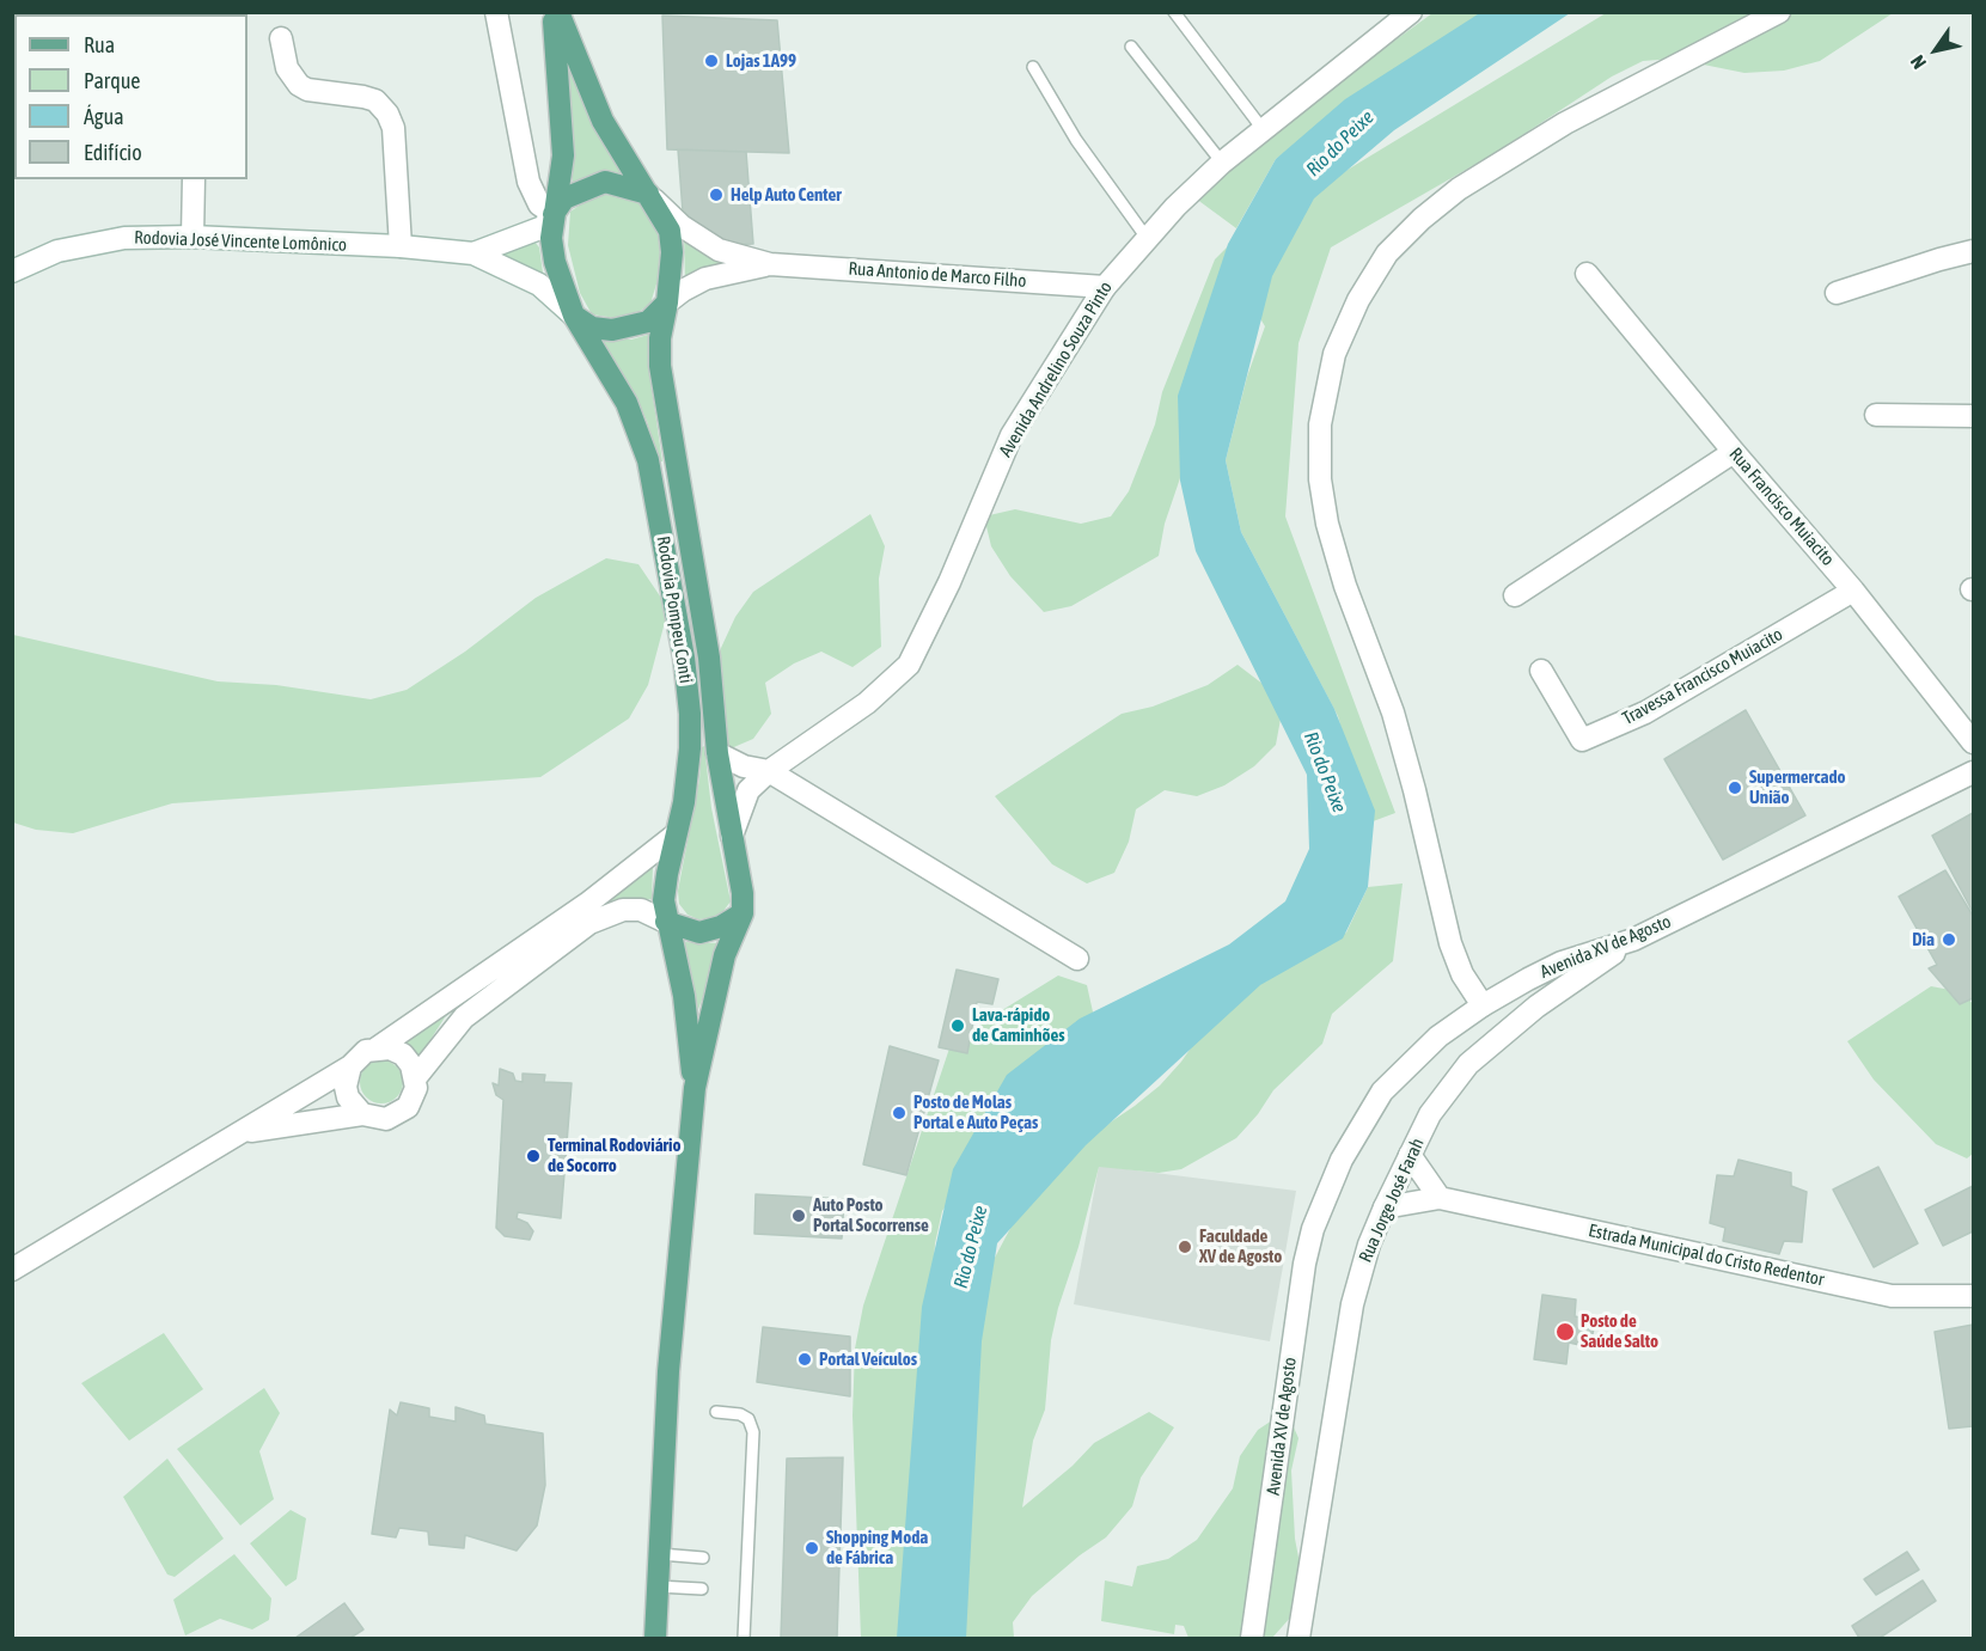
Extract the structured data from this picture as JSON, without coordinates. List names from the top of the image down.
{
  "streets": {
    "main road": ["Rodovia Pompeu Conti"],
    "street": [
      "Rodovia José Vincente Lomônico",
      "Rua Antonio de Marco Filho",
      "Avenida Andrelino Souza Pinto",
      "Rua Francisco Muiacito",
      "Travessa Francisco Muiacito",
      "Avenida XV de Agosto",
      "Rua Jorge José Farah",
      "Estrada Municipal do Cristo Redentor"
    ]
  },
  "crossings": [
    ["Rodovia José Vincente Lomônico", "Rua Antonio de Marco Filho"],
    ["Rodovia José Vincente Lomônico", "Rodovia Pompeu Conti"],
    ["Rua Antonio de Marco Filho", "Avenida Andrelino Souza Pinto"],
    ["Rua Antonio de Marco Filho", "Rodovia Pompeu Conti"],
    ["Avenida Andrelino Souza Pinto", "Rodovia Pompeu Conti"],
    ["Rua Francisco Muiacito", "Travessa Francisco Muiacito"],
    ["Avenida XV de Agosto", "Rua Jorge José Farah"],
    ["Rua Jorge José Farah", "Estrada Municipal do Cristo Redentor"]
  ],
  "water": ["Rio do Peixe"],
  "places": [
    "Lojas 1A99",
    "Help Auto Center",
    "Supermercado União",
    "Dia",
    "Lava-rápido de Caminhões",
    "Posto de Molas Portal e Auto Peças",
    "Terminal Rodoviário de Socorro",
    "Auto Posto Portal Socorrense",
    "Faculdade XV de Agosto",
    "Posto de Saúde Salto",
    "Portal Veículos",
    "Shopping Moda de Fábrica"
  ],
  "legend": [
    "Rua",
    "Parque",
    "Água",
    "Edifício"
  ],
  "north": "bottom left"
}
